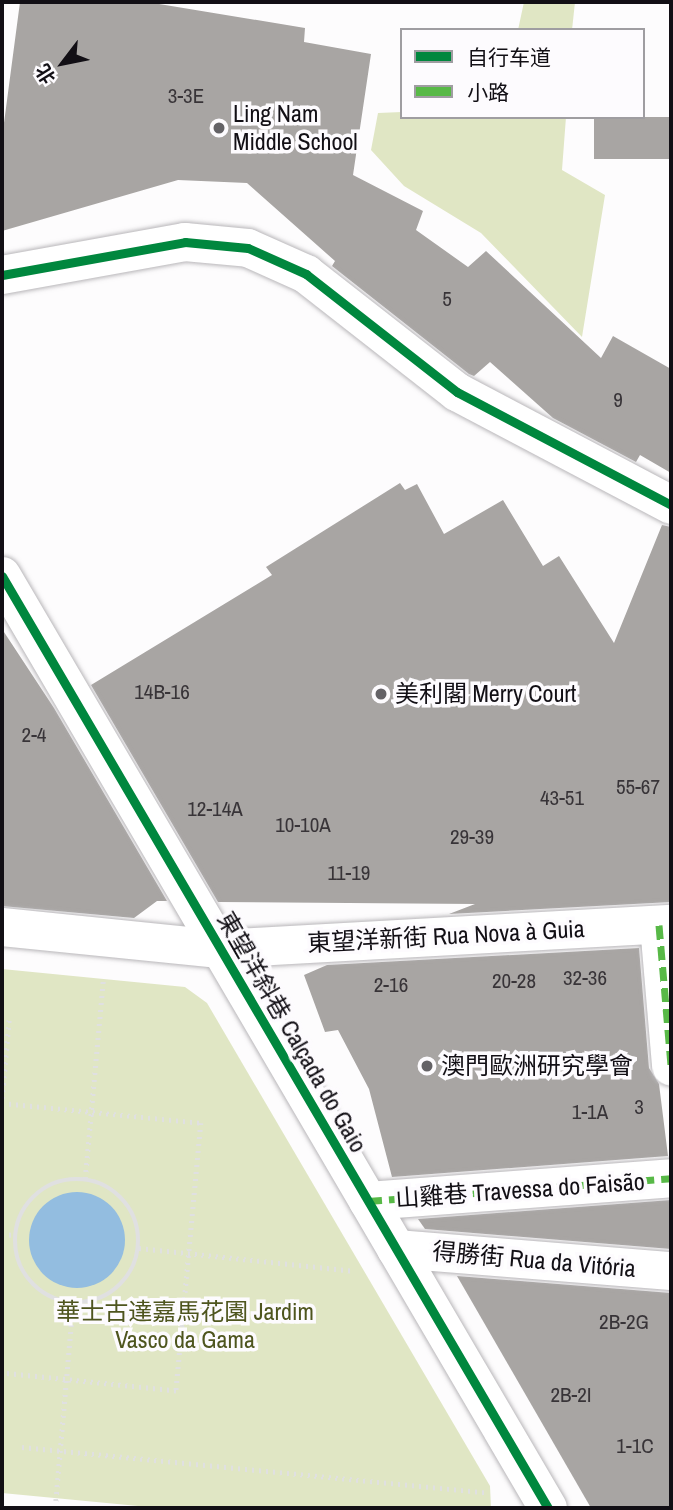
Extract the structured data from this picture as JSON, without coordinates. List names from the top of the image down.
{
  "streets": {
    "street": [
      "東望洋新街 Rua Nova à Guia",
      "東望洋斜巷 Calçada do Gaio",
      "山雞巷 Travessa do Faisão",
      "得勝街 Rua da Vitória"
    ]
  },
  "crossings": [
    ["東望洋新街 Rua Nova à Guia", "東望洋斜巷 Calçada do Gaio"],
    ["東望洋斜巷 Calçada do Gaio", "山雞巷 Travessa do Faisão"],
    ["東望洋斜巷 Calçada do Gaio", "得勝街 Rua da Vitória"]
  ],
  "parks": ["華士古達嘉馬花園 Jardim Vasco da Gama"],
  "places": ["Ling Nam Middle School", "美利閣 Merry Court", "澳門歐洲研究學會"],
  "house_numbers": [
    "3-3E",
    "5",
    "9",
    "14B-16",
    "2-4",
    "55-67",
    "43-51",
    "12-14A",
    "10-10A",
    "29-39",
    "11-19",
    "32-36",
    "20-28",
    "2-16",
    "3",
    "1-1A",
    "2B-2G",
    "2B-2I",
    "1-1C"
  ],
  "legend": ["自行车道", "小路"],
  "north": "bottom left"
}
